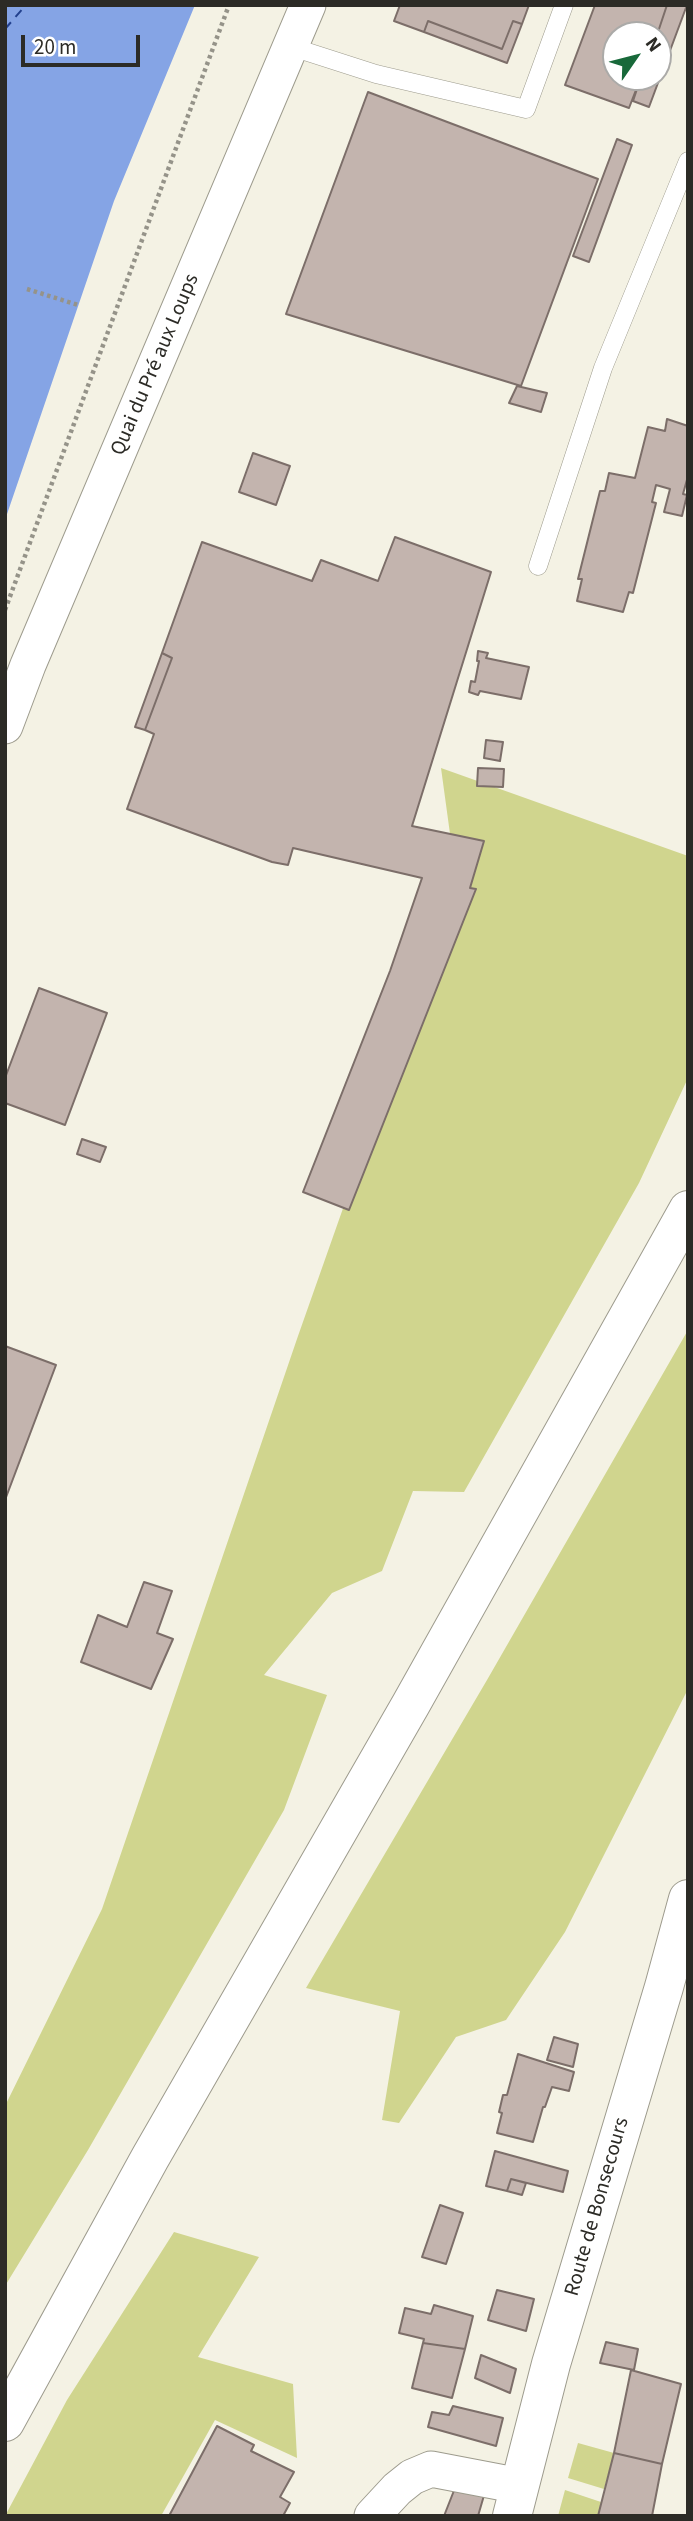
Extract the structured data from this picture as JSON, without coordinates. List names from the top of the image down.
{
  "streets": {
    "main road": ["Route de Bonsecours"],
    "street": ["Quai du Pré aux Loups"]
  },
  "scale_bar": "20 m",
  "north": "top right"
}
